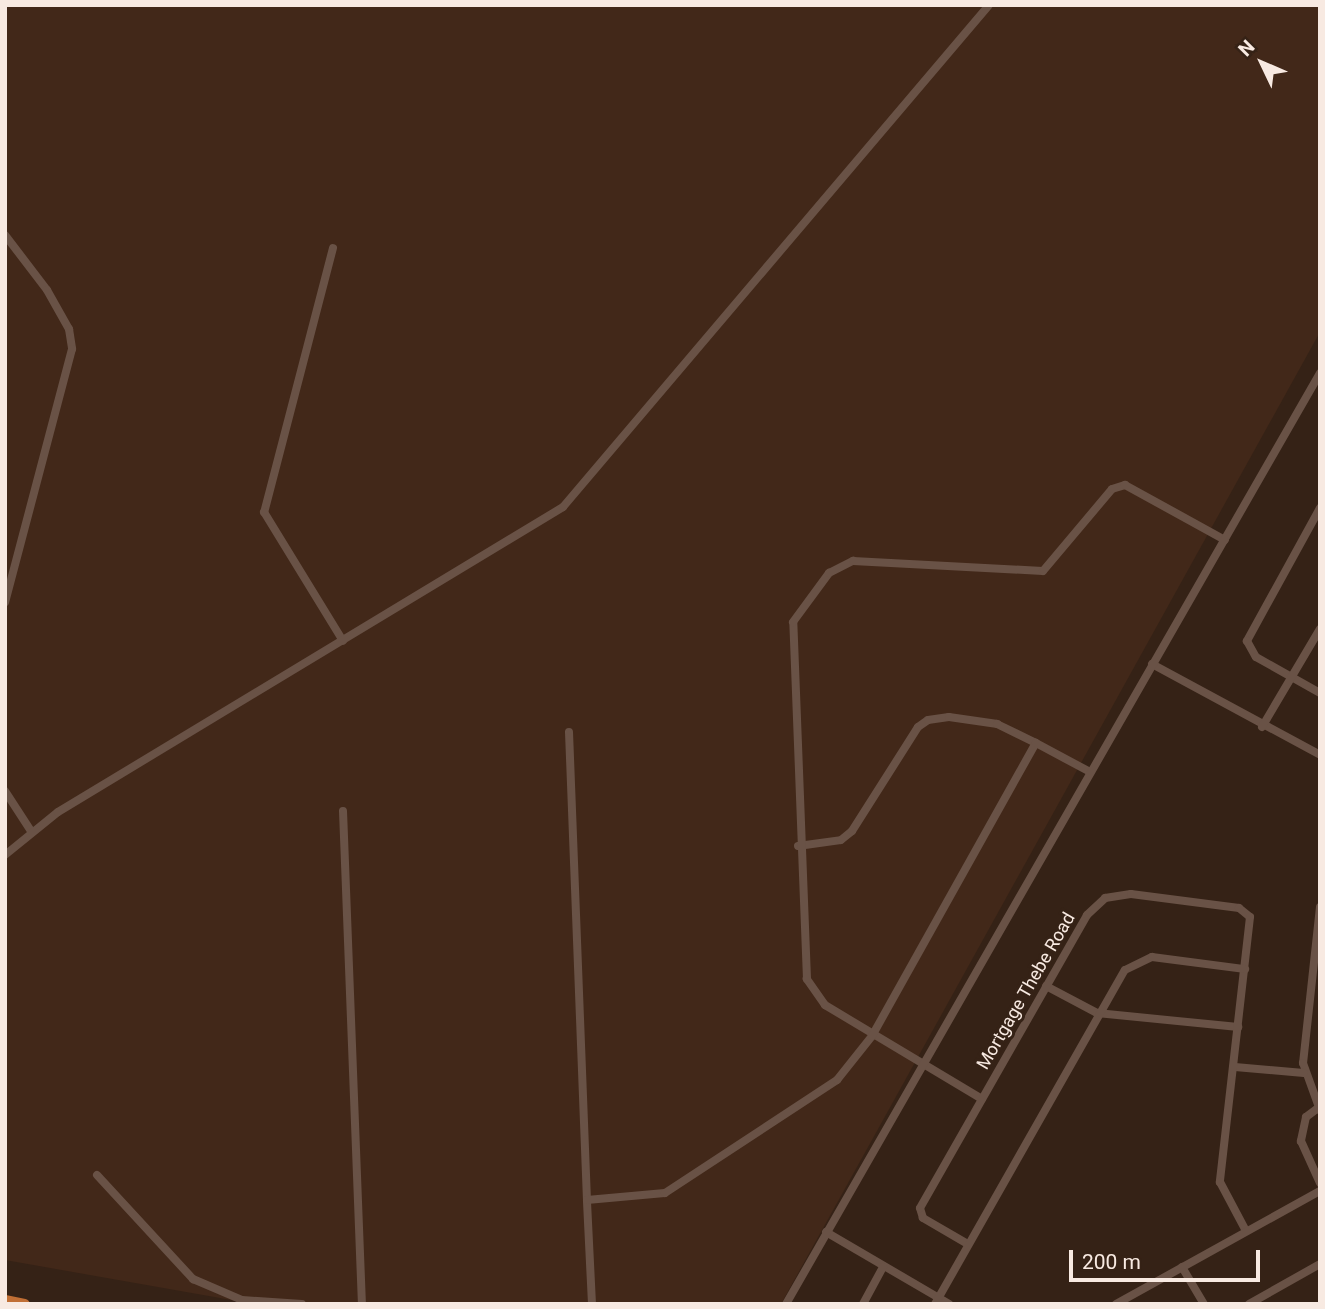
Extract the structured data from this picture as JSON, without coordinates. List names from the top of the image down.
{
  "streets": {
    "street": ["Mortgage Thebe Road"]
  },
  "scale_bar": "200 m",
  "north": "top left"
}
